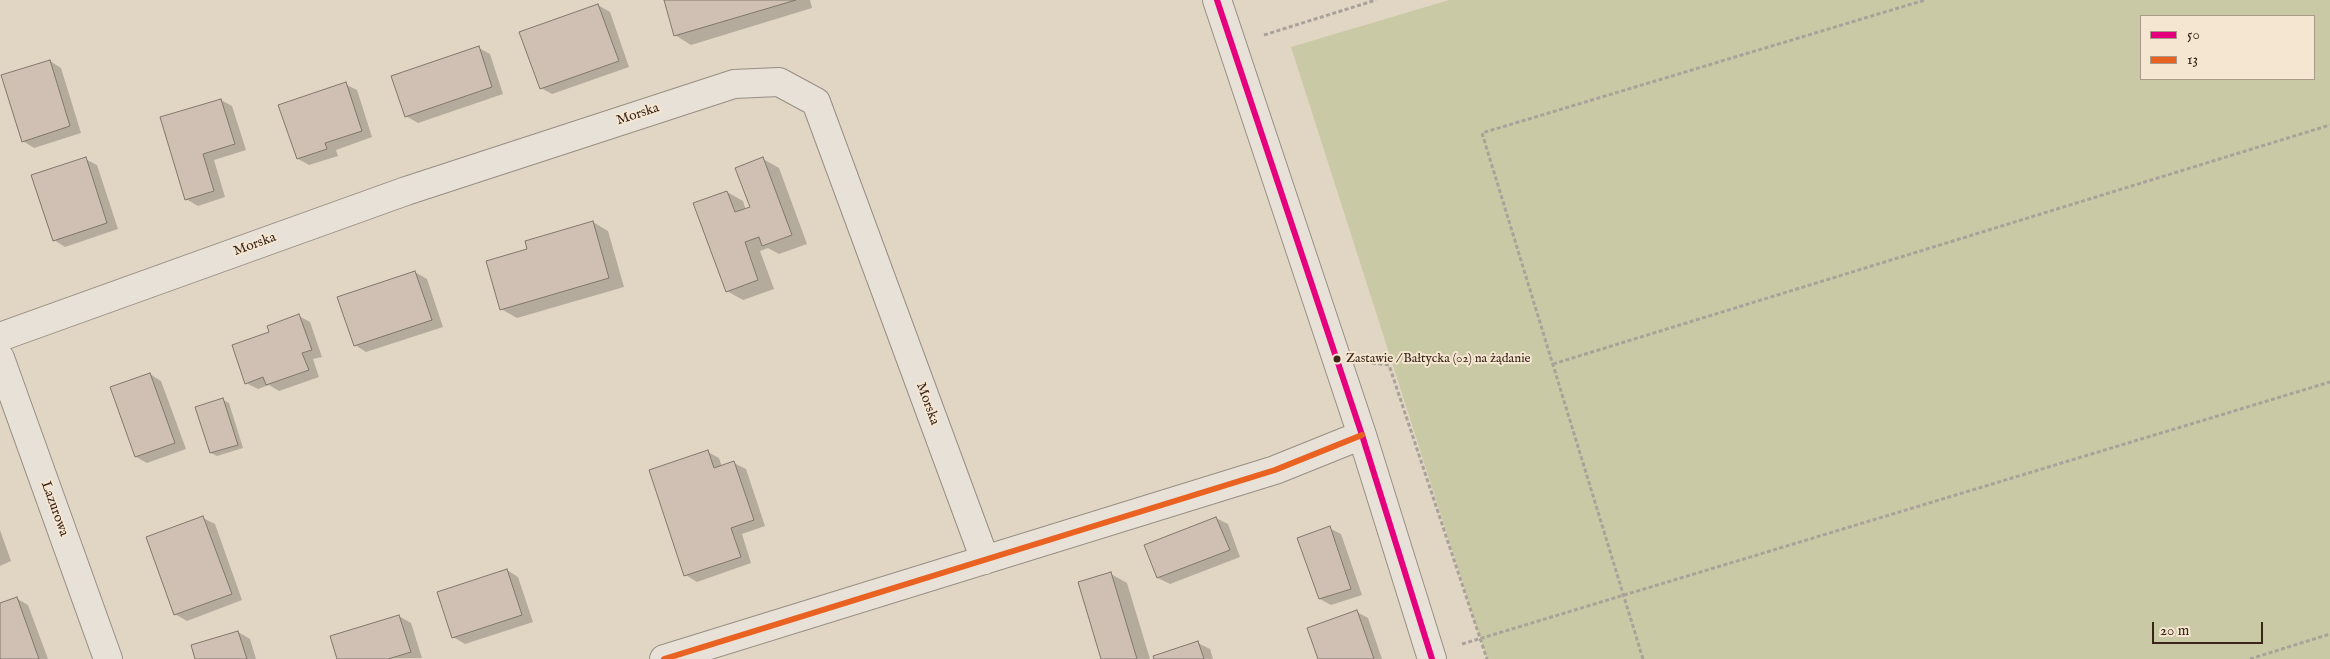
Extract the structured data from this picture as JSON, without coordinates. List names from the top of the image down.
{
  "streets": {
    "street": ["Morska", "Lazurowa"]
  },
  "places": ["Zastawie / Bałtycka (02) na żądanie"],
  "lines": ["transit line 50", "transit line 13"],
  "legend": ["50", "13"],
  "scale_bar": "20 m"
}
